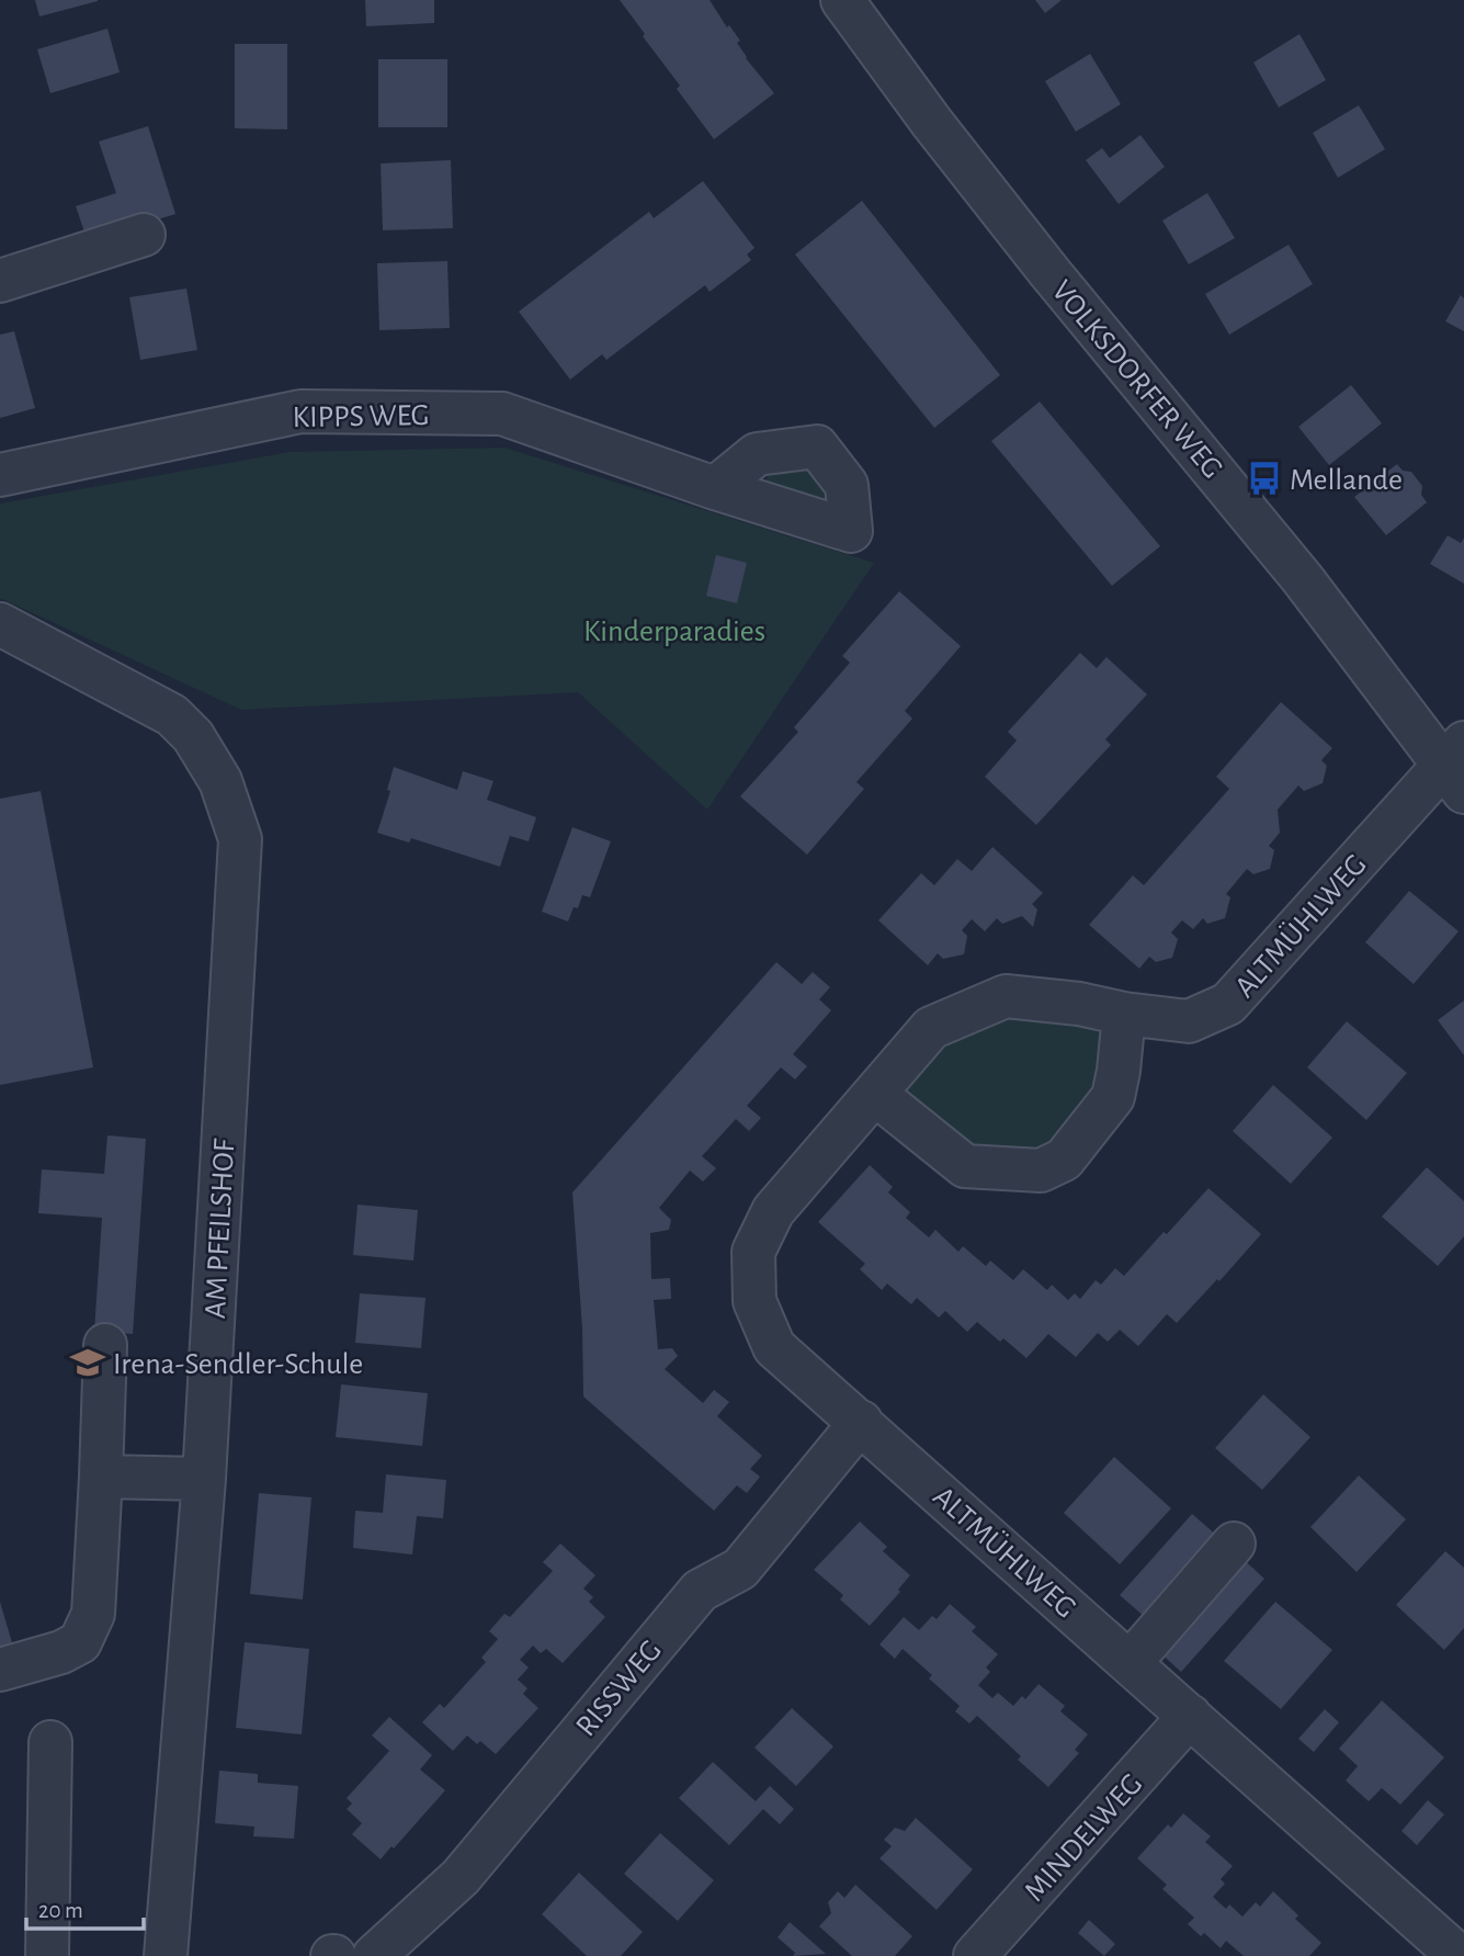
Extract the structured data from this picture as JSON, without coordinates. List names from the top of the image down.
{
  "streets": {
    "street": [
      "VOLKSDORFER WEG",
      "KIPPS WEG",
      "ALTMÜHLWEG",
      "AM PFEILSHOF",
      "RISSWEG",
      "MINDELWEG"
    ]
  },
  "crossings": [
    ["VOLKSDORFER WEG", "ALTMÜHLWEG"],
    ["ALTMÜHLWEG", "RISSWEG"],
    ["ALTMÜHLWEG", "MINDELWEG"]
  ],
  "parks": ["Kinderparadies"],
  "places": {
    "bus stop": ["Mellande"],
    "school or university": ["Irena-Sendler-Schule"]
  },
  "scale_bar": "20 m"
}
